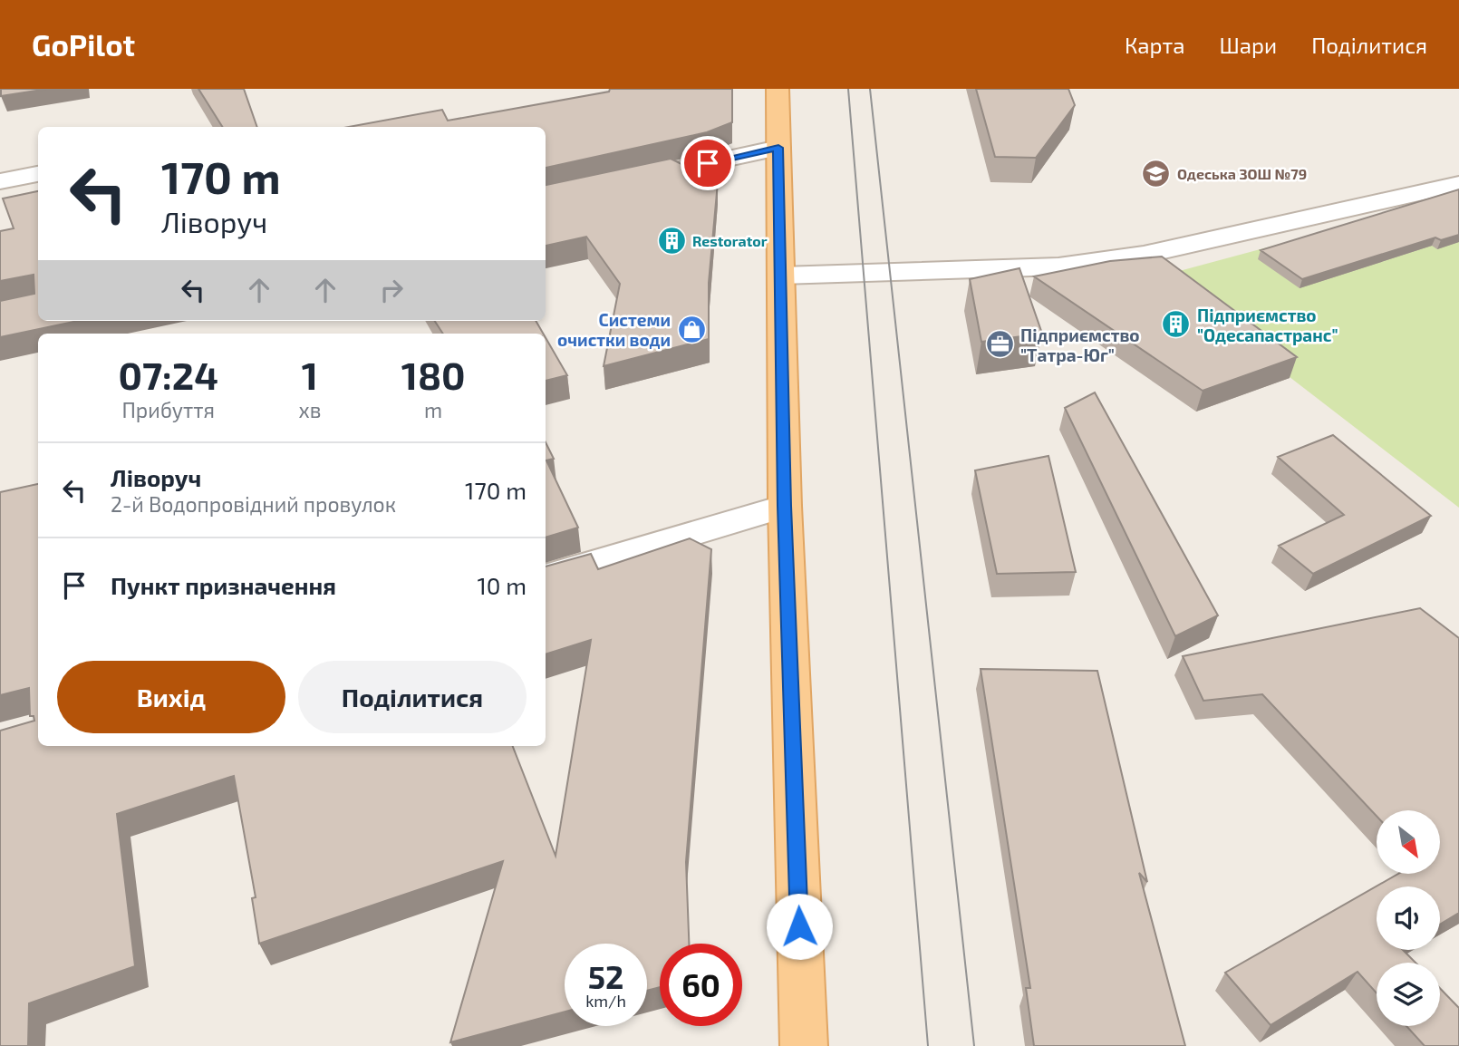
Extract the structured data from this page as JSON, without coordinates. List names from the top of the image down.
{
  "places": {
    "school or university": ["Одеська ЗОШ №79"],
    "building": ["Restorator", "Підприємство \"Одесапастранс\""],
    "shop": ["Системи очистки води"],
    "office": ["Підприємство \"Татра-Юг\""]
  },
  "north": "bottom right",
  "page": {
    "header": "GoPilot",
    "nav": ["Карта", "Шари", "Поділитися"],
    "turn": ["170 m", "Ліворуч"],
    "eta": [
      "07:24",
      "Прибуття",
      "1",
      "хв",
      "180",
      "m"
    ],
    "list": [
      {
        "name": "Ліворуч",
        "note": "2-й Водопровідний провулок",
        "value": "170 m"
      },
      {
        "name": "Пункт призначення",
        "value": "10 m"
      }
    ],
    "buttons": ["Вихід", "Поділитися"],
    "speed": "52 km/h",
    "limit": "60"
  }
}
